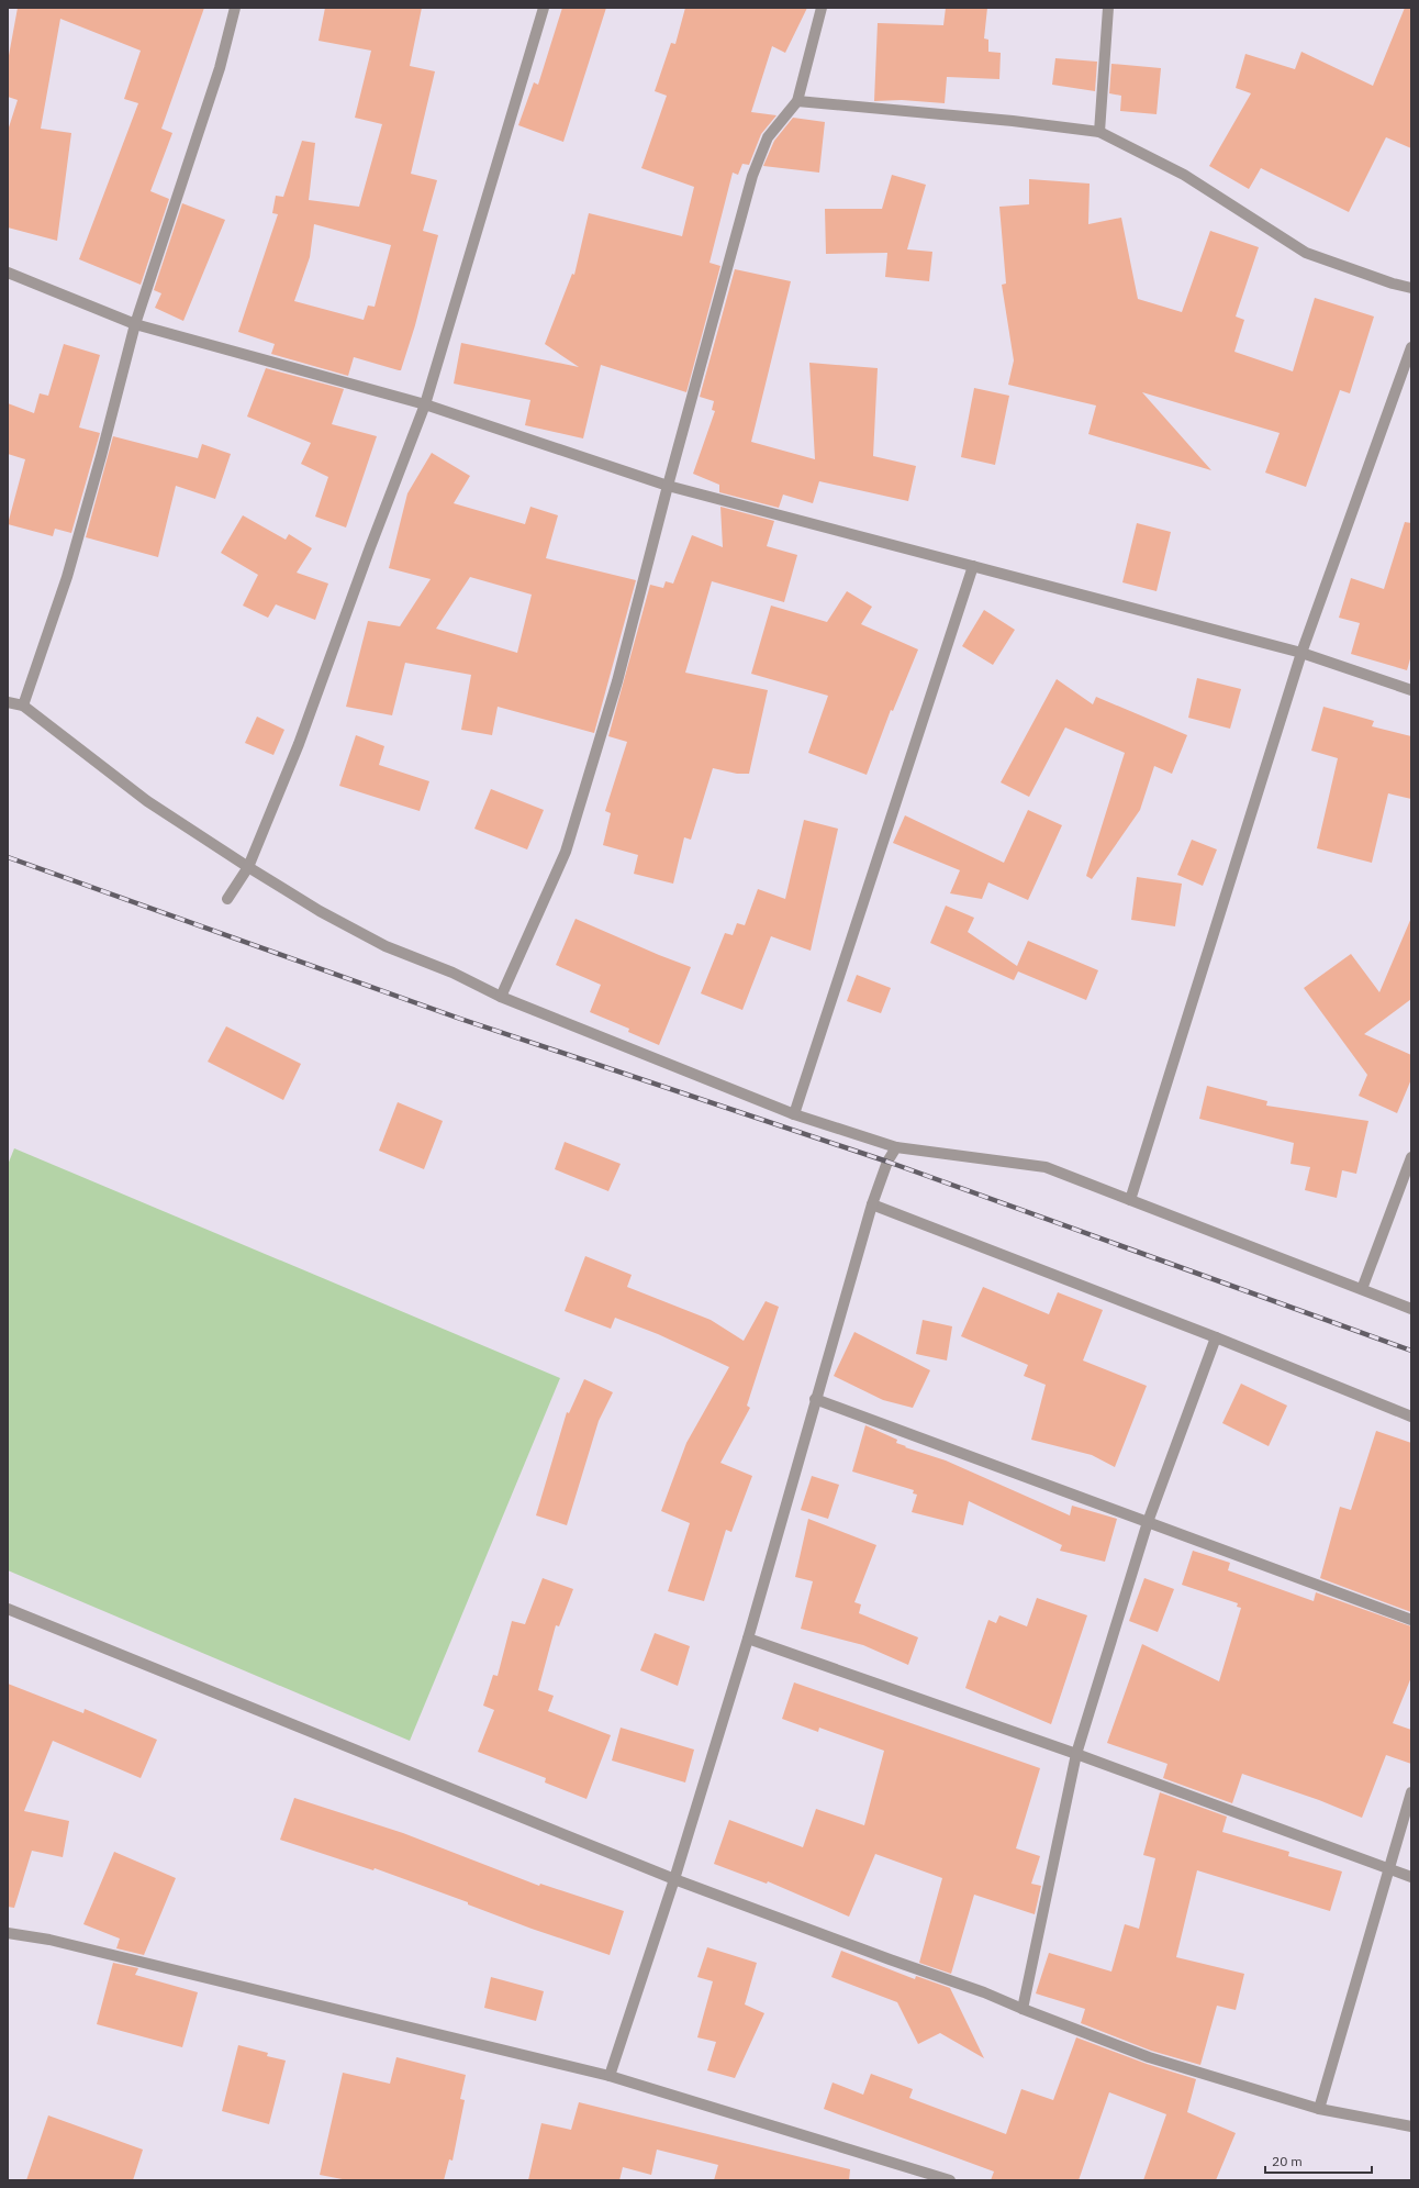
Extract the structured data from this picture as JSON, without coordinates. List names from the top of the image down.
{
  "scale_bar": "20 m"
}
